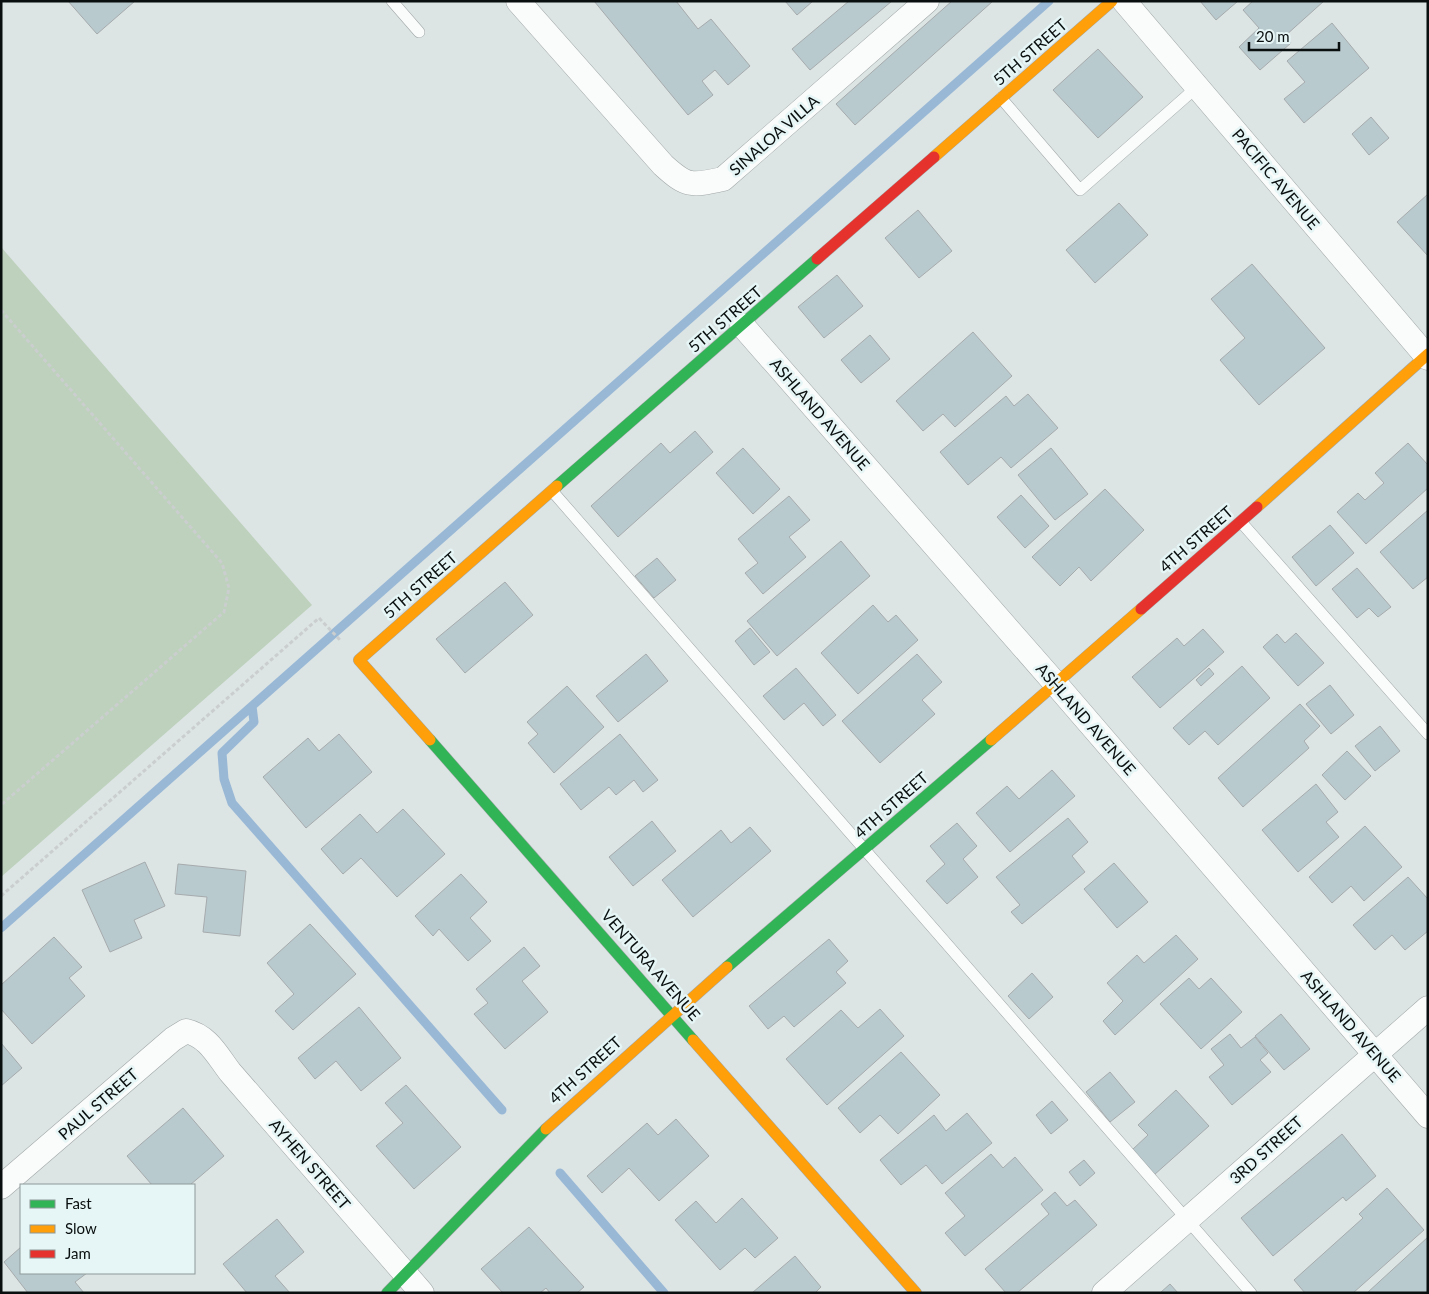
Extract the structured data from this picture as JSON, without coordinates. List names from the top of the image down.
{
  "streets": {
    "street": [
      "5TH STREET",
      "SINALOA VILLA",
      "PACIFIC AVENUE",
      "ASHLAND AVENUE",
      "4TH STREET",
      "VENTURA AVENUE",
      "PAUL STREET",
      "3RD STREET",
      "AYHEN STREET"
    ]
  },
  "crossings": [
    ["5TH STREET", "ASHLAND AVENUE"],
    ["5TH STREET", "VENTURA AVENUE"],
    ["PACIFIC AVENUE", "4TH STREET"],
    ["ASHLAND AVENUE", "4TH STREET"],
    ["ASHLAND AVENUE", "3RD STREET"],
    ["4TH STREET", "VENTURA AVENUE"],
    ["4TH STREET", "AYHEN STREET"],
    ["PAUL STREET", "AYHEN STREET"]
  ],
  "legend": ["Fast", "Slow", "Jam"],
  "scale_bar": "20 m"
}
